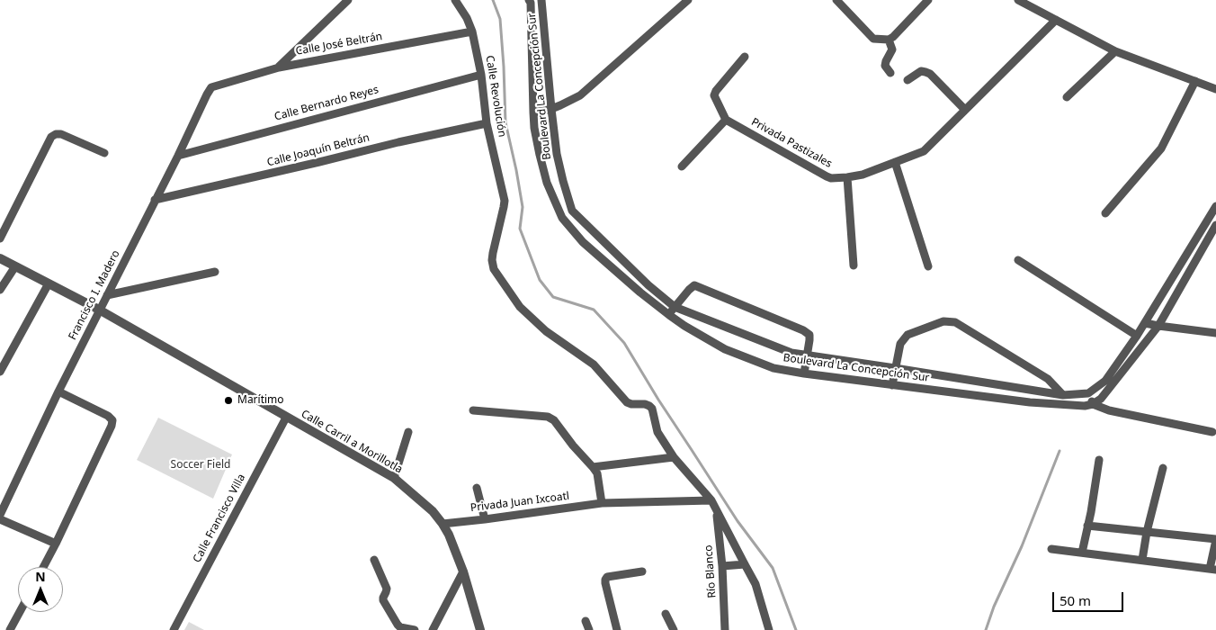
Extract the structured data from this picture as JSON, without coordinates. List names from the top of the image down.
{
  "streets": {
    "street": [
      "Calle José Beltrán",
      "Boulevard La Concepción Sur",
      "Calle Revolución",
      "Calle Bernardo Reyes",
      "Privada Pastizales",
      "Calle Joaquín Beltrán",
      "Francisco I. Madero",
      "Calle Carril a Morillotla",
      "Privada Juan Ixcoatl",
      "Calle Francisco Villa",
      "Río Blanco"
    ]
  },
  "crossings": [
    ["Calle José Beltrán", "Calle Revolución"],
    ["Calle José Beltrán", "Francisco I. Madero"],
    ["Calle Revolución", "Calle Bernardo Reyes"],
    ["Calle Revolución", "Calle Joaquín Beltrán"],
    ["Calle Bernardo Reyes", "Francisco I. Madero"],
    ["Calle Joaquín Beltrán", "Francisco I. Madero"],
    ["Francisco I. Madero", "Calle Carril a Morillotla"],
    ["Calle Carril a Morillotla", "Privada Juan Ixcoatl"],
    ["Calle Carril a Morillotla", "Calle Francisco Villa"]
  ],
  "parks": ["Soccer Field"],
  "places": ["Marítimo"],
  "scale_bar": "50 m",
  "north": "top"
}
